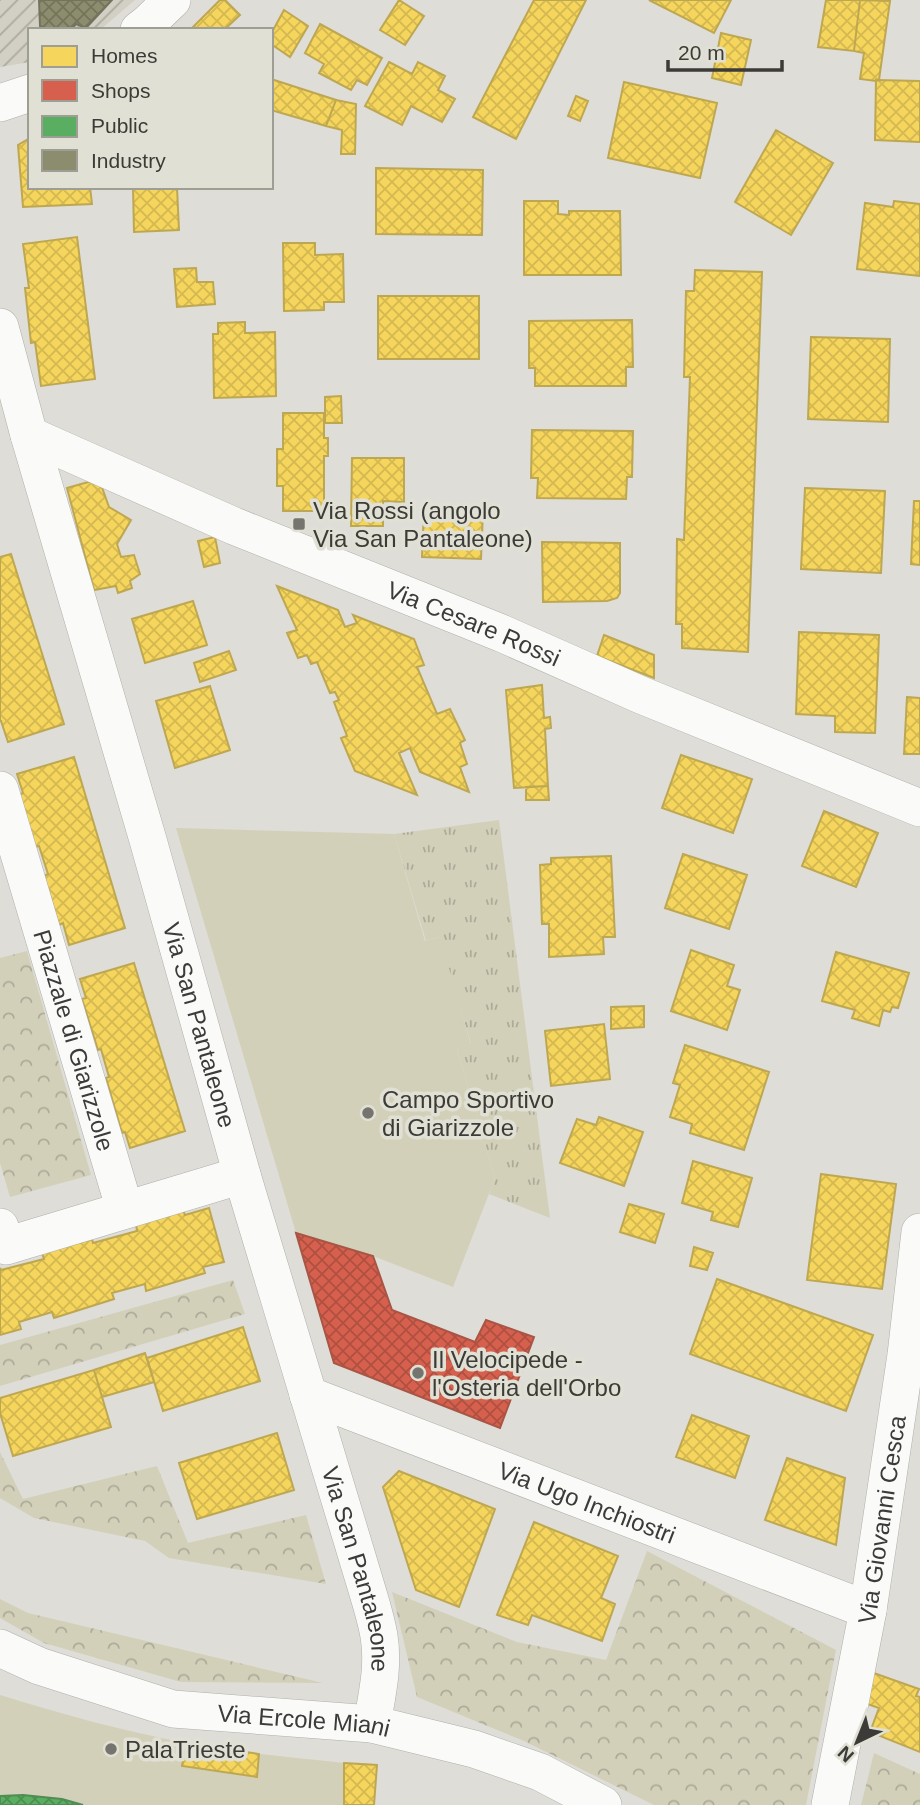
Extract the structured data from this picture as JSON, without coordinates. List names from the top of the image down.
{
  "streets": {
    "street": [
      "Via Cesare Rossi",
      "Via San Pantaleone",
      "Piazzale di Giarizzole",
      "Via Ugo Inchiostri",
      "Via Giovanni Cesca",
      "Via Ercole Miani"
    ]
  },
  "crossings": [
    ["Via Cesare Rossi", "Via San Pantaleone"],
    ["Via San Pantaleone", "Via Ugo Inchiostri"],
    ["Via San Pantaleone", "Via Ercole Miani"],
    ["Via Ugo Inchiostri", "Via Giovanni Cesca"]
  ],
  "places": {
    "transit": ["Via Rossi (angolo Via San Pantaleone)"],
    "other": ["Campo Sportivo di Giarizzole", "Il Velocipede - l'Osteria dell'Orbo", "PalaTrieste"]
  },
  "legend": [
    "Homes",
    "Shops",
    "Public",
    "Industry"
  ],
  "scale_bar": "20 m",
  "north": "bottom left"
}
